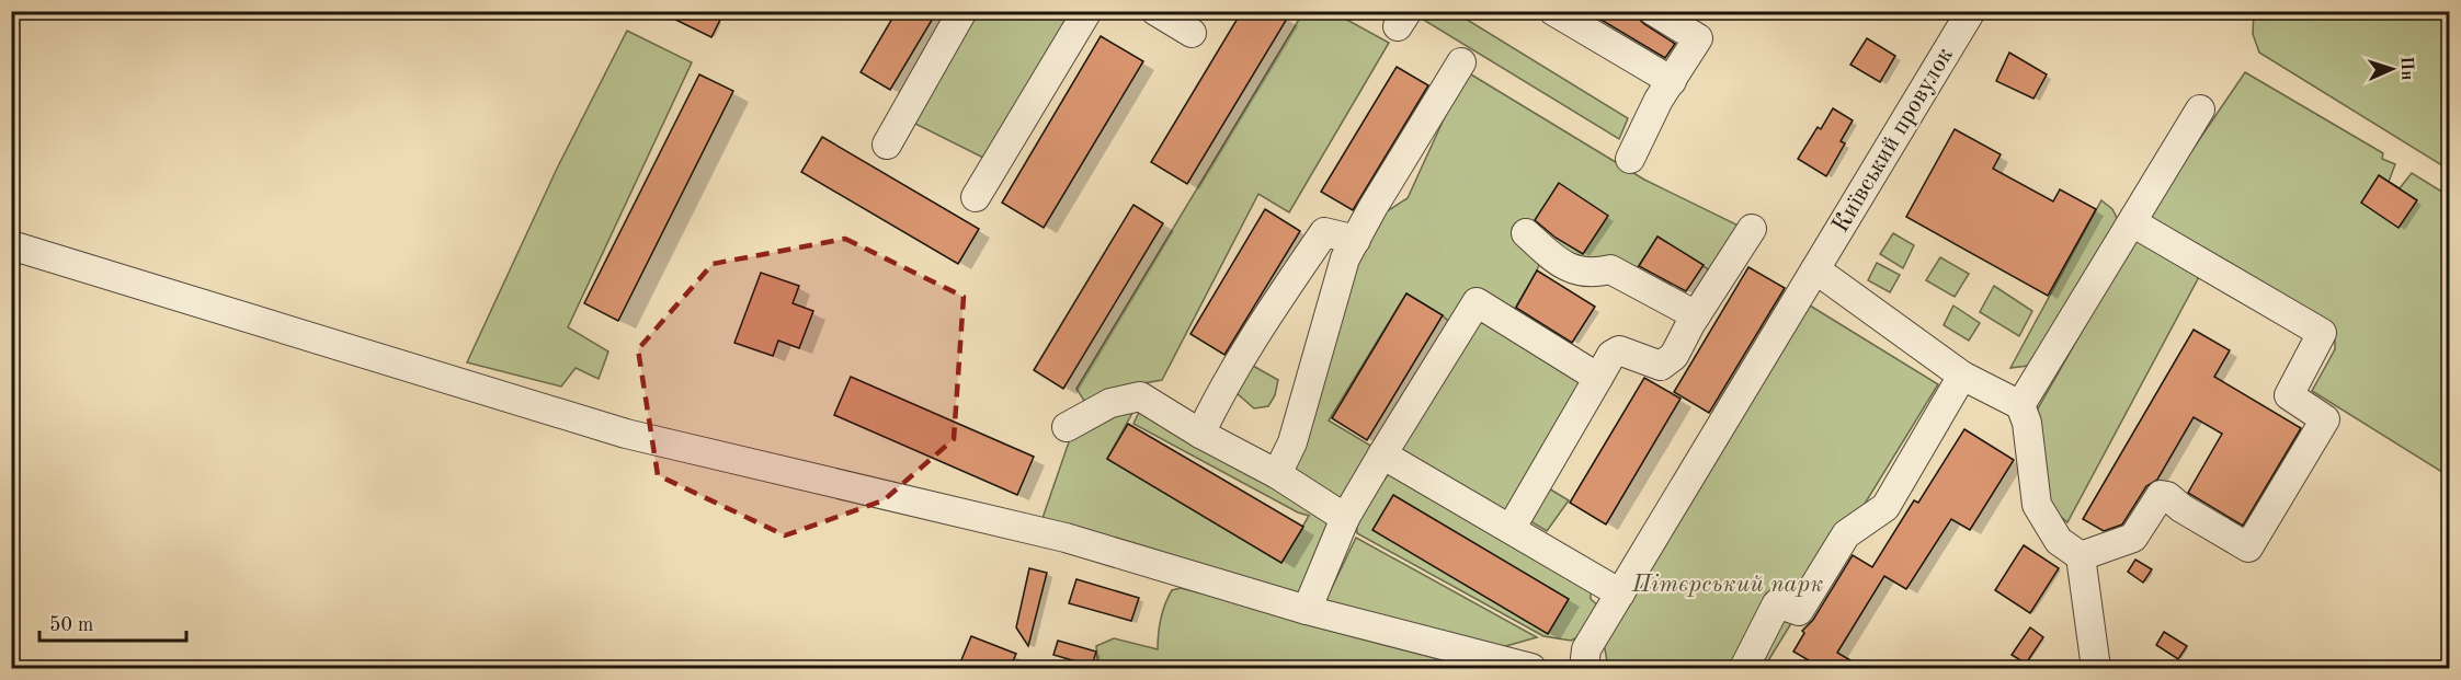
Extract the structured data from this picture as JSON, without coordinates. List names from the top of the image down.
{
  "streets": {
    "street": ["Київський провулок"]
  },
  "parks": ["Пітєрський парк"],
  "scale_bar": "50 m",
  "north": "right"
}
